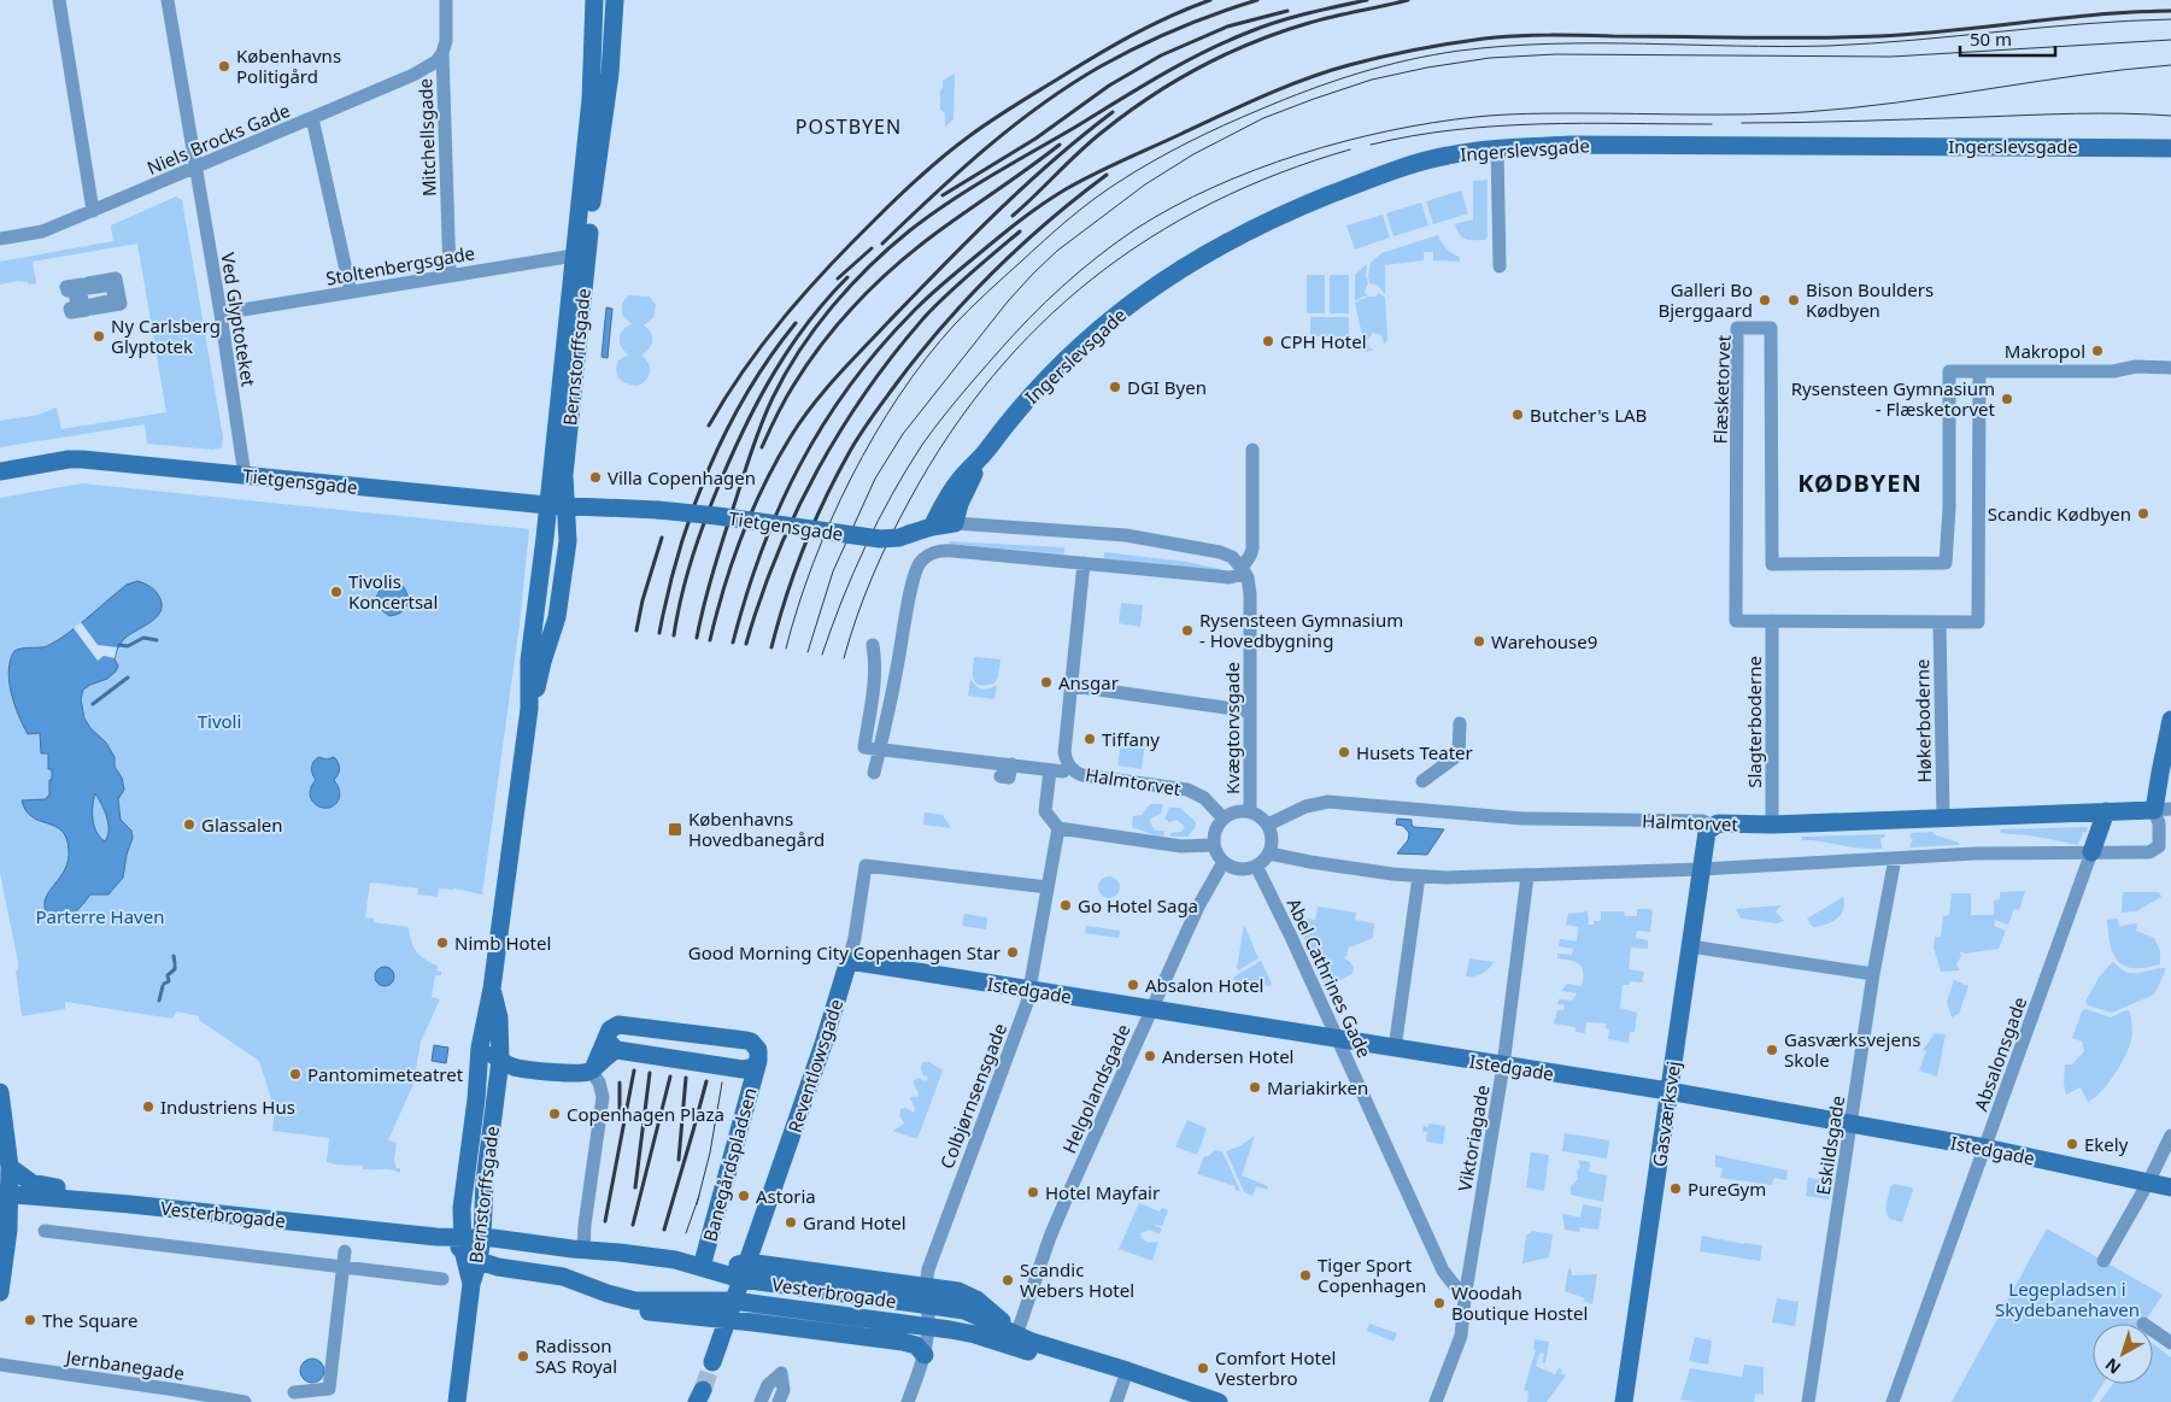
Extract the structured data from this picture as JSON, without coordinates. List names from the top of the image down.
{
  "streets": {
    "street": [
      "Mitchellsgade",
      "Niels Brocks Gade",
      "Ingerslevsgade",
      "Stoltenbergsgade",
      "Ved Glyptoteket",
      "Bernstorffsgade",
      "Flæsketorvet",
      "Tietgensgade",
      "Høkerboderne",
      "Slagterboderne",
      "Kvægtorvsgade",
      "Halmtorvet",
      "Abel Cathrines Gade",
      "Istedgade",
      "Absalonsgade",
      "Reventlowsgade",
      "Helgolandsgade",
      "Colbjørnsensgade",
      "Gasværksvej",
      "Viktoriagade",
      "Eskildsgade",
      "Banegårdspladsen",
      "Vesterbrogade",
      "Jernbanegade"
    ]
  },
  "crossings": [
    ["Mitchellsgade", "Niels Brocks Gade"],
    ["Mitchellsgade", "Stoltenbergsgade"],
    ["Niels Brocks Gade", "Ved Glyptoteket"],
    ["Ingerslevsgade", "Tietgensgade"],
    ["Stoltenbergsgade", "Ved Glyptoteket"],
    ["Stoltenbergsgade", "Bernstorffsgade"],
    ["Ved Glyptoteket", "Tietgensgade"],
    ["Bernstorffsgade", "Tietgensgade"],
    ["Bernstorffsgade", "Vesterbrogade"],
    ["Flæsketorvet", "Høkerboderne"],
    ["Flæsketorvet", "Slagterboderne"],
    ["Tietgensgade", "Kvægtorvsgade"],
    ["Høkerboderne", "Halmtorvet"],
    ["Slagterboderne", "Halmtorvet"],
    ["Kvægtorvsgade", "Halmtorvet"],
    ["Kvægtorvsgade", "Abel Cathrines Gade"],
    ["Kvægtorvsgade", "Helgolandsgade"],
    ["Halmtorvet", "Abel Cathrines Gade"],
    ["Halmtorvet", "Helgolandsgade"],
    ["Halmtorvet", "Gasværksvej"],
    ["Abel Cathrines Gade", "Istedgade"],
    ["Abel Cathrines Gade", "Helgolandsgade"],
    ["Abel Cathrines Gade", "Viktoriagade"],
    ["Istedgade", "Absalonsgade"],
    ["Istedgade", "Reventlowsgade"],
    ["Istedgade", "Helgolandsgade"],
    ["Istedgade", "Colbjørnsensgade"],
    ["Istedgade", "Gasværksvej"],
    ["Istedgade", "Viktoriagade"],
    ["Istedgade", "Eskildsgade"],
    ["Reventlowsgade", "Colbjørnsensgade"],
    ["Reventlowsgade", "Vesterbrogade"],
    ["Helgolandsgade", "Vesterbrogade"],
    ["Colbjørnsensgade", "Vesterbrogade"],
    ["Banegårdspladsen", "Vesterbrogade"]
  ],
  "districts": ["POSTBYEN", "KØDBYEN"],
  "parks": ["Tivoli", "Parterre Haven", "Legepladsen i Skydebanehaven"],
  "places": {
    "other": [
      "Københavns Politigård",
      "Galleri Bo Bjerggaard",
      "Bison Boulders Kødbyen",
      "Ny Carlsberg Glyptotek",
      "CPH Hotel",
      "Makropol",
      "DGI Byen",
      "Rysensteen Gymnasium - Flæsketorvet",
      "Butcher's LAB",
      "Villa Copenhagen",
      "Scandic Kødbyen",
      "Tivolis Koncertsal",
      "Rysensteen Gymnasium - Hovedbygning",
      "Warehouse9",
      "Ansgar",
      "Tiffany",
      "Husets Teater",
      "Glassalen",
      "Go Hotel Saga",
      "Nimb Hotel",
      "Good Morning City Copenhagen Star",
      "Absalon Hotel",
      "Gasværksvejens Skole",
      "Andersen Hotel",
      "Pantomimeteatret",
      "Mariakirken",
      "Industriens Hus",
      "Copenhagen Plaza",
      "Ekely",
      "PureGym",
      "Hotel Mayfair",
      "Astoria",
      "Grand Hotel",
      "Tiger Sport Copenhagen",
      "Scandic Webers Hotel",
      "Woodah Boutique Hostel",
      "The Square",
      "Radisson SAS Royal",
      "Comfort Hotel Vesterbro"
    ],
    "transit": ["Københavns Hovedbanegård"]
  },
  "scale_bar": "50 m",
  "north": "bottom left"
}
